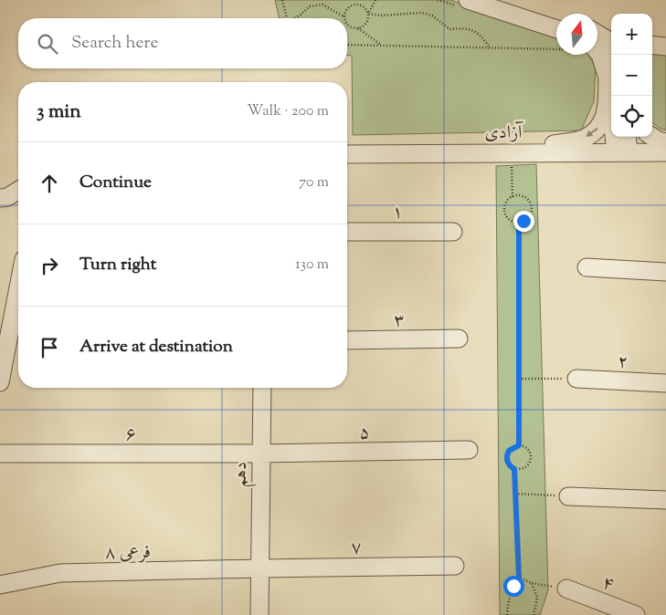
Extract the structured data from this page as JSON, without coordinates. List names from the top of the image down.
{
  "streets": {
    "street": [
      "آزادی",
      "۱",
      "۳",
      "۲",
      "۵",
      "۶",
      "دهم",
      "۷",
      "فرعی ۸",
      "۴"
    ]
  },
  "crossings": [
    ["۵", "۶"],
    ["۵", "دهم"],
    ["۶", "دهم"],
    ["دهم", "۷"],
    ["دهم", "فرعی ۸"],
    ["۷", "فرعی ۸"]
  ],
  "north": "top",
  "page": {
    "map_buttons": ["+", "−"],
    "search": "Search here",
    "heading": ["3 min", "Walk · 200 m"],
    "list": [
      ["Continue", "70 m"],
      ["Turn right", "130 m"],
      "Arrive at destination"
    ]
  }
}
